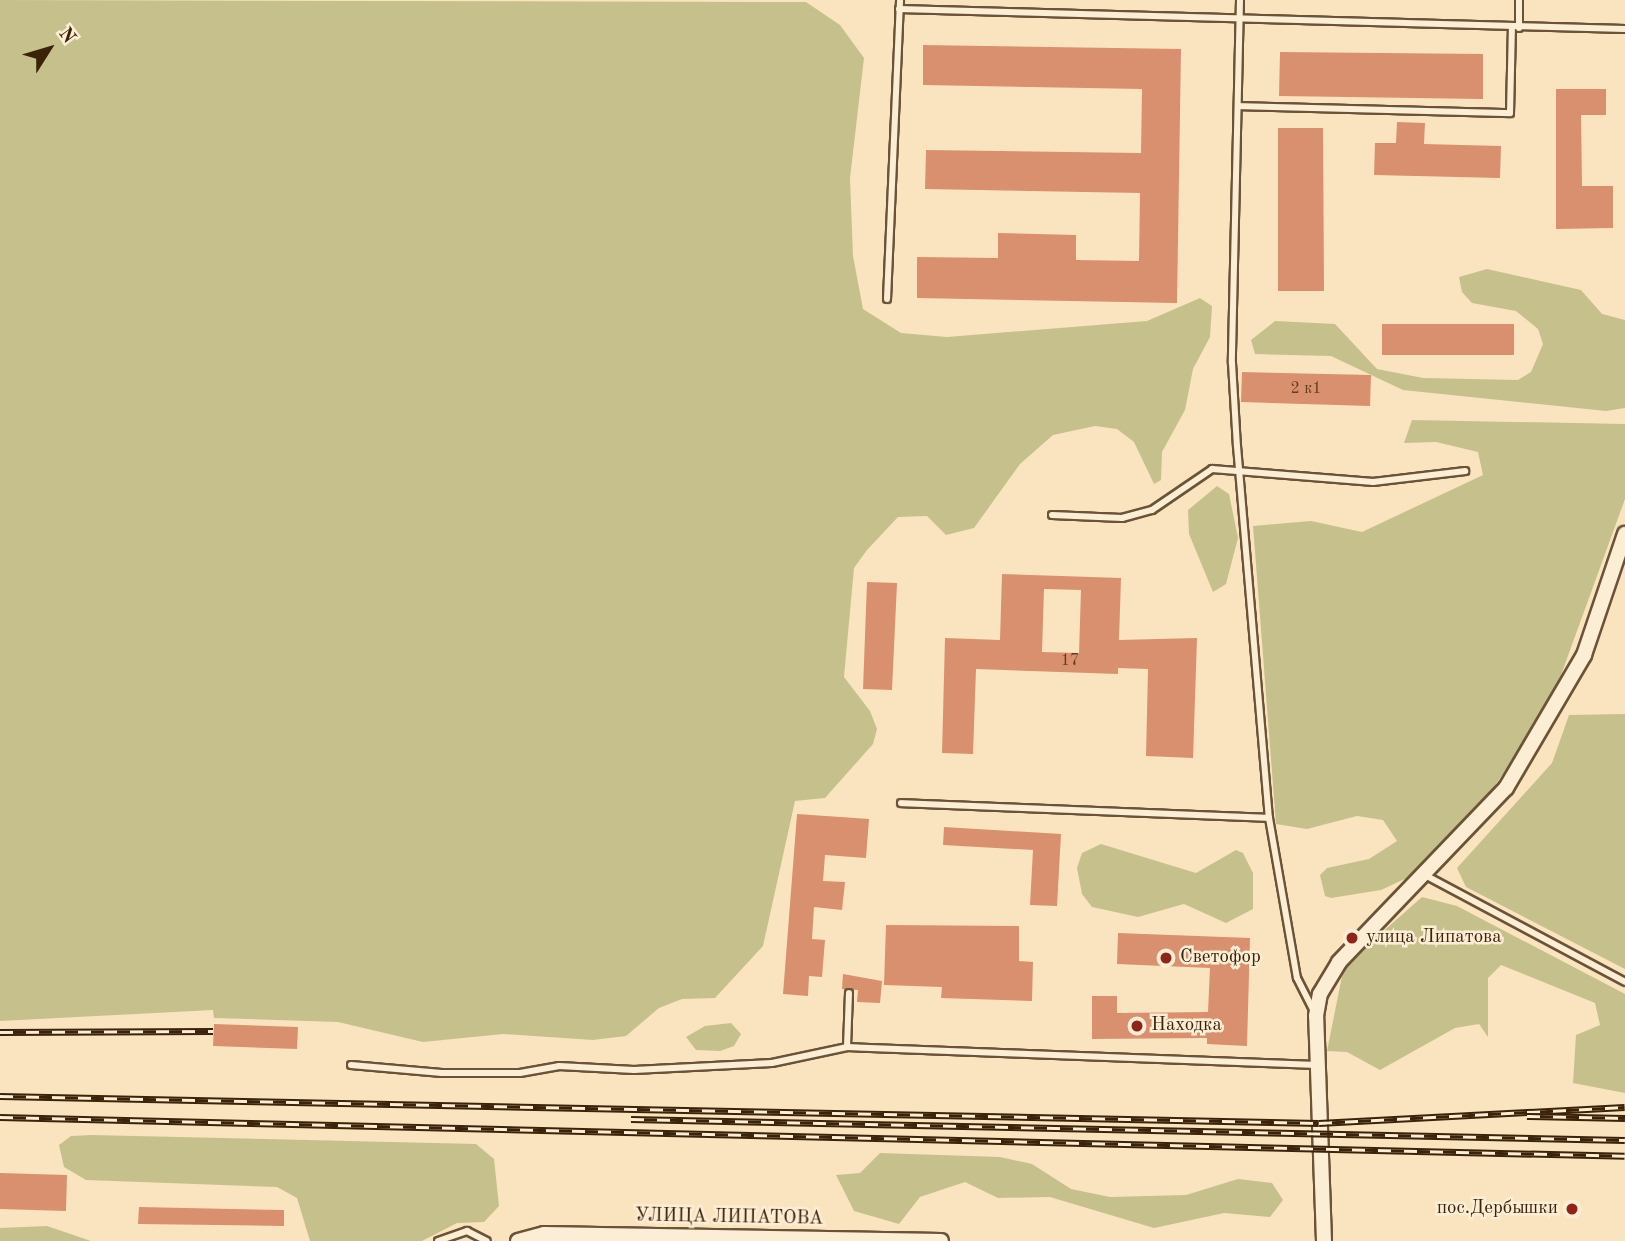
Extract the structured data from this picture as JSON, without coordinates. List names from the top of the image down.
{
  "streets": {
    "street": ["УЛИЦА ЛИПАТОВА"]
  },
  "places": [
    "улица Липатова",
    "Светофор",
    "Находка",
    "пос.Дербышки"
  ],
  "house_numbers": ["2 к1", "17"],
  "north": "top right"
}
